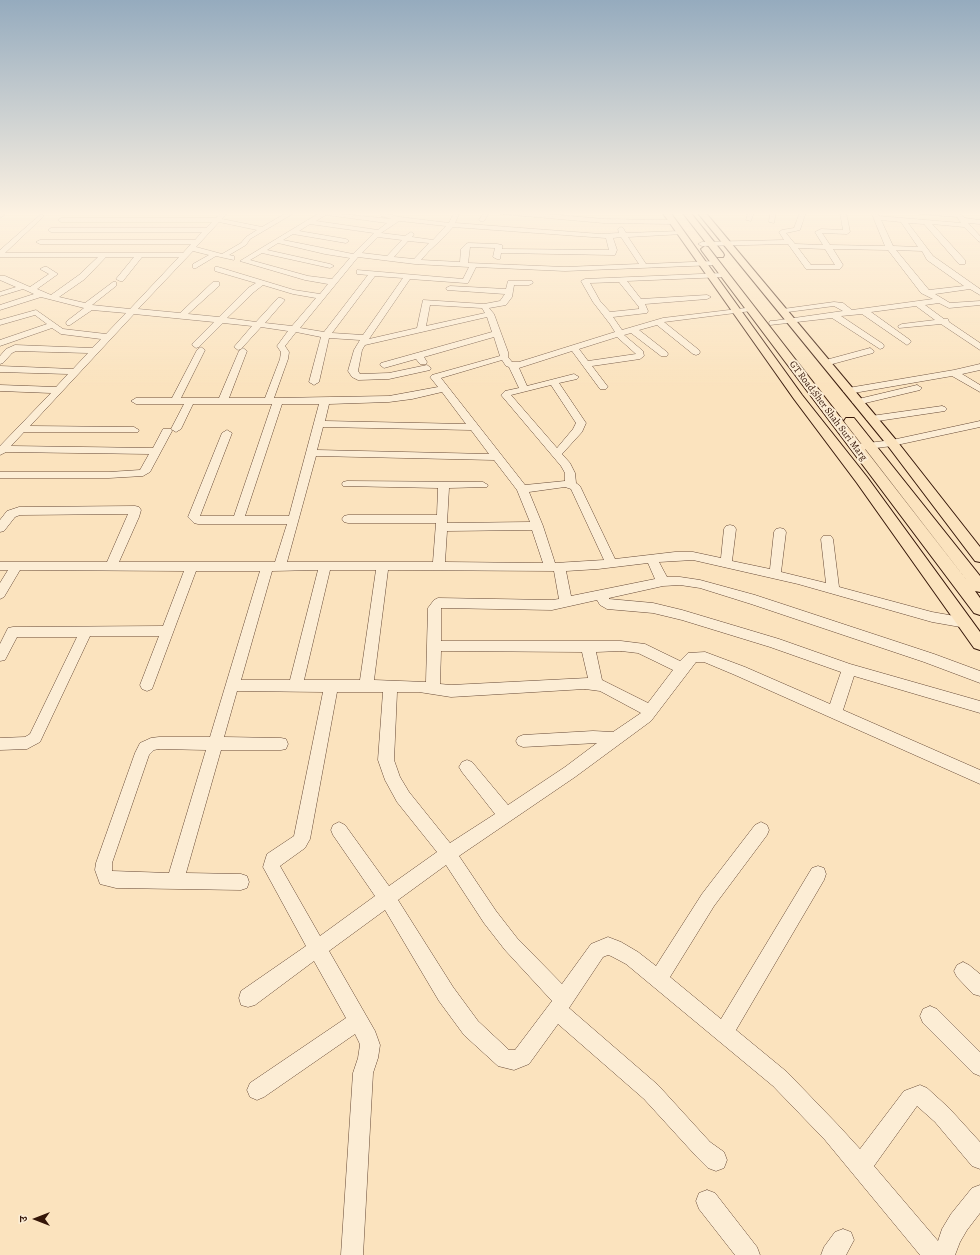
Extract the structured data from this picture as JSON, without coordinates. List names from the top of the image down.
{
  "streets": {
    "main road": ["GT Road;Sher Shah Suri Marg"]
  },
  "north": "left"
}
